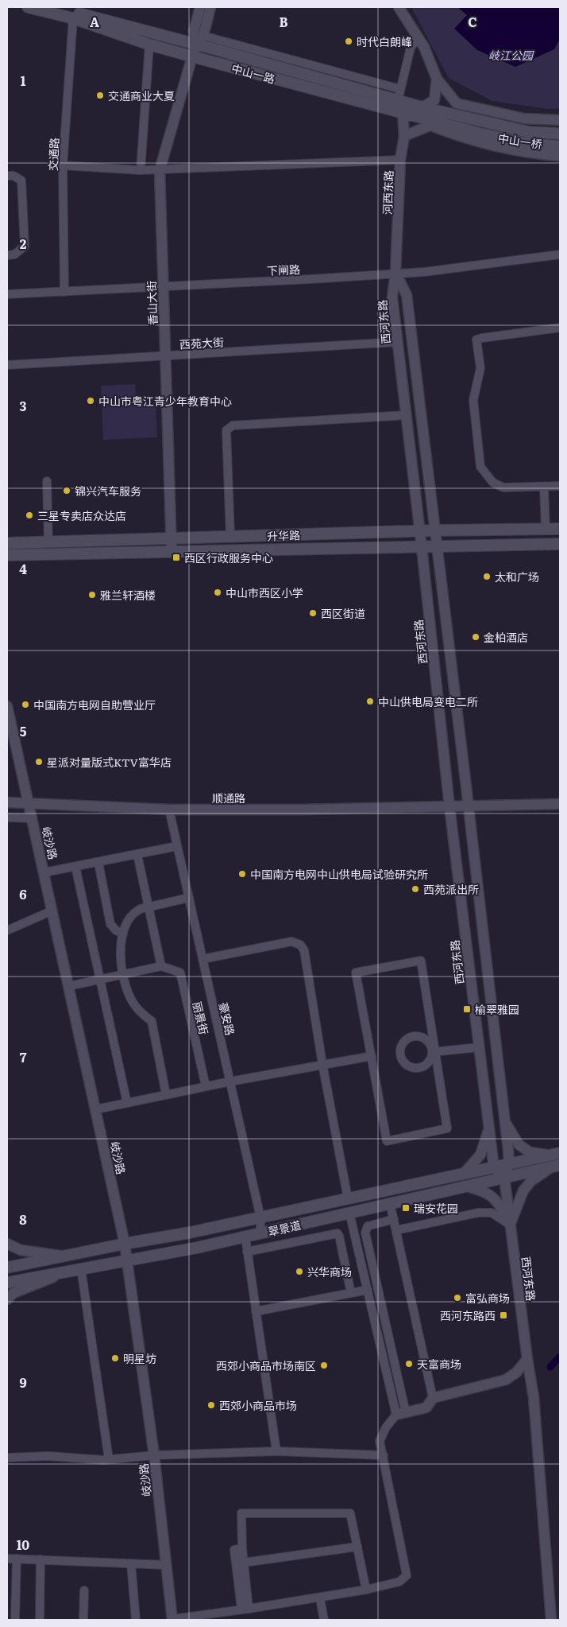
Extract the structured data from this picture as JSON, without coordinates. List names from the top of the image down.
{
  "streets": {
    "main road": [
      "中山一路",
      "中山一桥",
      "升华路",
      "翠景道"
    ],
    "street": [
      "交通路",
      "河西东路",
      "下闸路",
      "香山大街",
      "西河东路",
      "西苑大街",
      "顺通路",
      "岐沙路",
      "丽景街",
      "豪安路"
    ]
  },
  "crossings": [
    ["中山一路", "中山一桥"],
    ["中山一路", "交通路"],
    ["中山一路", "河西东路"],
    ["中山一路", "香山大街"],
    ["交通路", "下闸路"],
    ["河西东路", "下闸路"],
    ["河西东路", "西河东路"],
    ["下闸路", "香山大街"],
    ["下闸路", "西河东路"],
    ["香山大街", "西苑大街"],
    ["香山大街", "升华路"],
    ["西河东路", "西苑大街"],
    ["西河东路", "升华路"],
    ["西河东路", "顺通路"],
    ["西河东路", "翠景道"],
    ["顺通路", "岐沙路"],
    ["顺通路", "豪安路"],
    ["岐沙路", "翠景道"],
    ["豪安路", "翠景道"]
  ],
  "parks": ["岐江公园"],
  "places": {
    "other": [
      "时代白朗峰",
      "交通商业大夏",
      "中山市粤江青少年教育中心",
      "锦兴汽车服务",
      "三星专卖店众达店",
      "太和广场",
      "中山市西区小学",
      "雅兰轩酒楼",
      "西区街道",
      "金柏酒店",
      "中山供电局变电二所",
      "中国南方电网自助营业厅",
      "星派对量版式KTV富华店",
      "中国南方电网中山供电局试验研究所",
      "西苑派出所",
      "兴华商场",
      "富弘商场",
      "明星坊",
      "天富商场",
      "西郊小商品市场南区",
      "西郊小商品市场"
    ],
    "transit": [
      "西区行政服务中心",
      "榆翠雅园",
      "瑞安花园",
      "西河东路西"
    ]
  },
  "grid": {
    "columns": ["A", "B", "C"],
    "rows": [
      "1",
      "2",
      "3",
      "4",
      "5",
      "6",
      "7",
      "8",
      "9",
      "10"
    ]
  }
}
